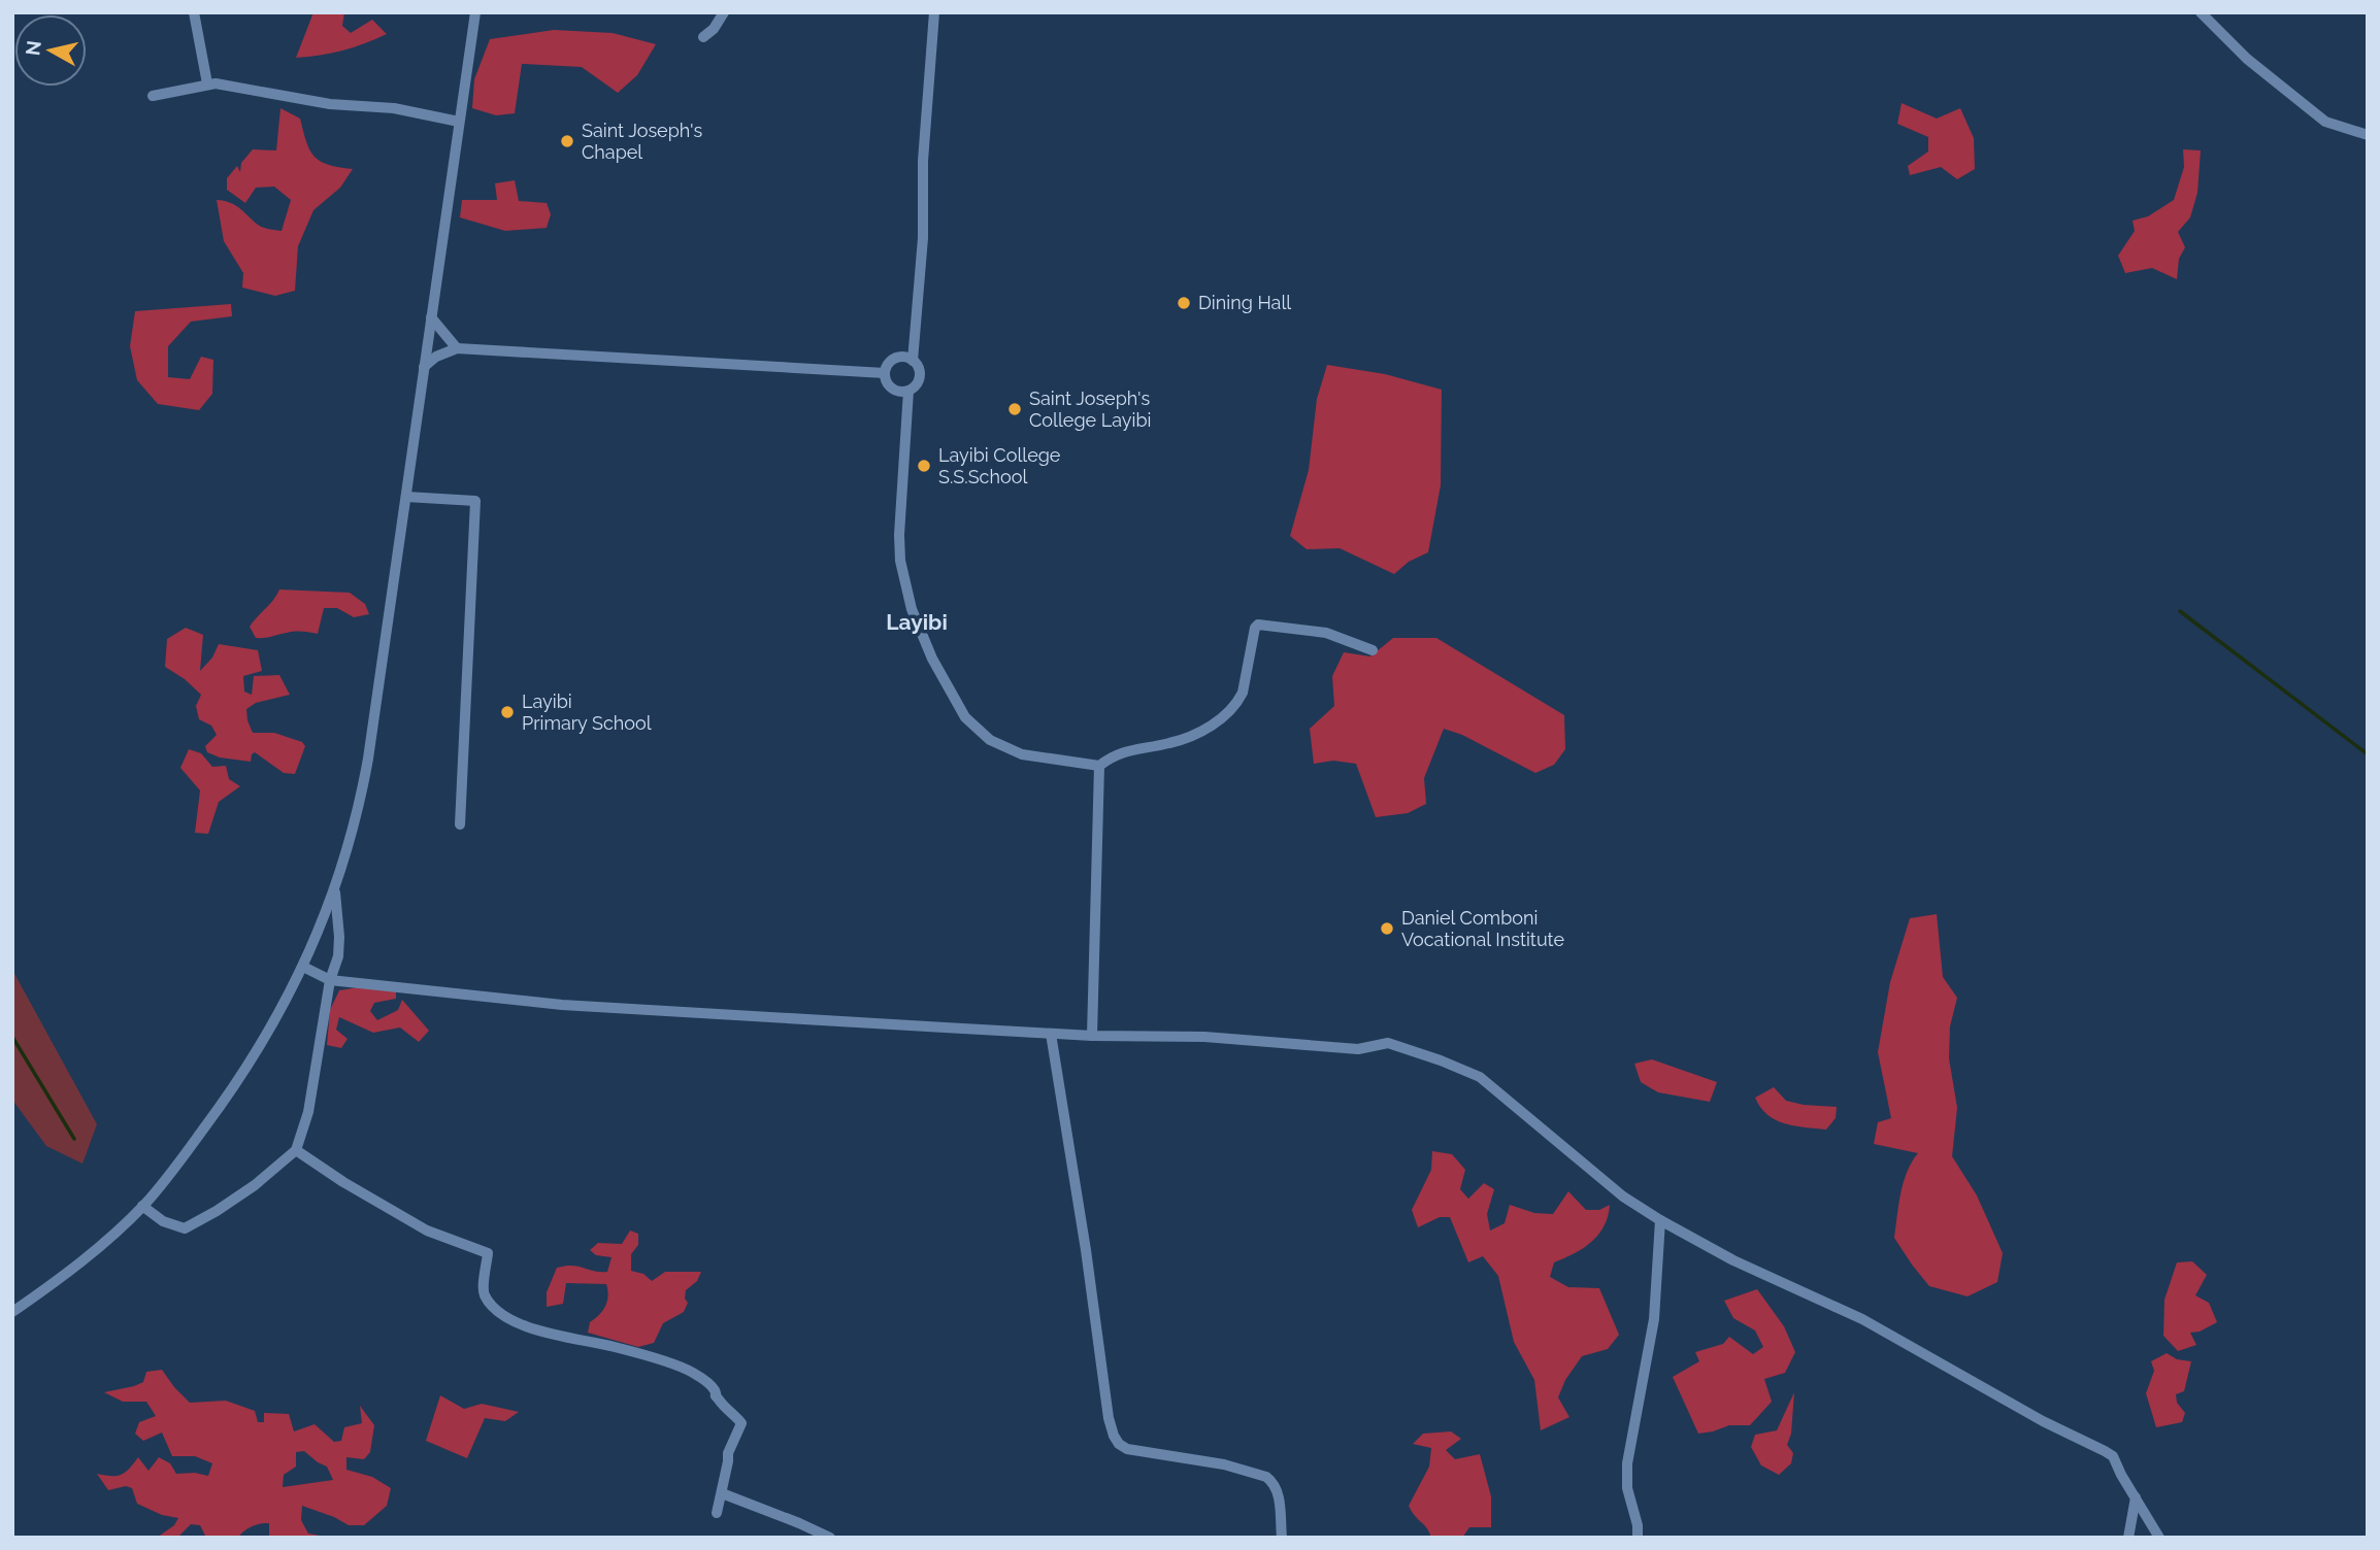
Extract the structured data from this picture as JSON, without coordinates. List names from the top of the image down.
{
  "districts": ["Layibi"],
  "places": [
    "Saint Joseph's Chapel",
    "Dining Hall",
    "Saint Joseph's College Layibi",
    "Layibi College S.S.School",
    "Layibi Primary School",
    "Daniel Comboni Vocational Institute"
  ],
  "north": "left"
}
